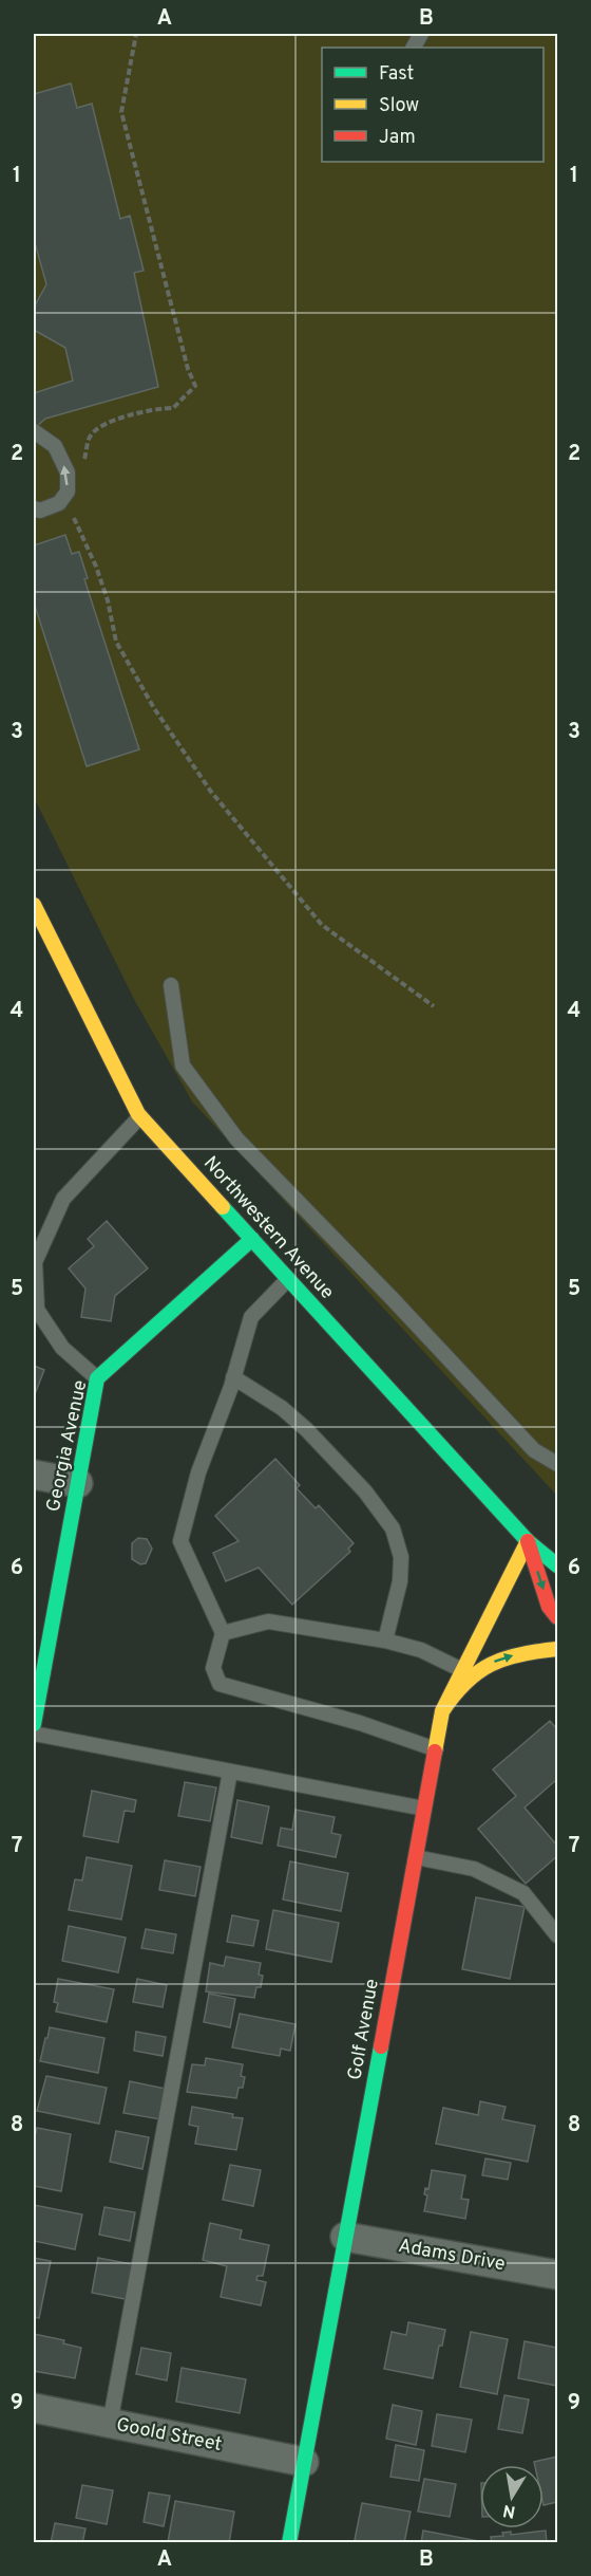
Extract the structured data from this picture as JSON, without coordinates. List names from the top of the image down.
{
  "streets": {
    "street": [
      "Northwestern Avenue",
      "Georgia Avenue",
      "Golf Avenue",
      "Adams Drive",
      "Goold Street"
    ]
  },
  "crossings": [
    ["Northwestern Avenue", "Georgia Avenue"],
    ["Northwestern Avenue", "Golf Avenue"],
    ["Golf Avenue", "Adams Drive"],
    ["Golf Avenue", "Goold Street"]
  ],
  "legend": ["Fast", "Slow", "Jam"],
  "north": "bottom",
  "grid": {
    "columns": ["A", "B"],
    "rows": [
      "1",
      "2",
      "3",
      "4",
      "5",
      "6",
      "7",
      "8",
      "9"
    ]
  }
}
